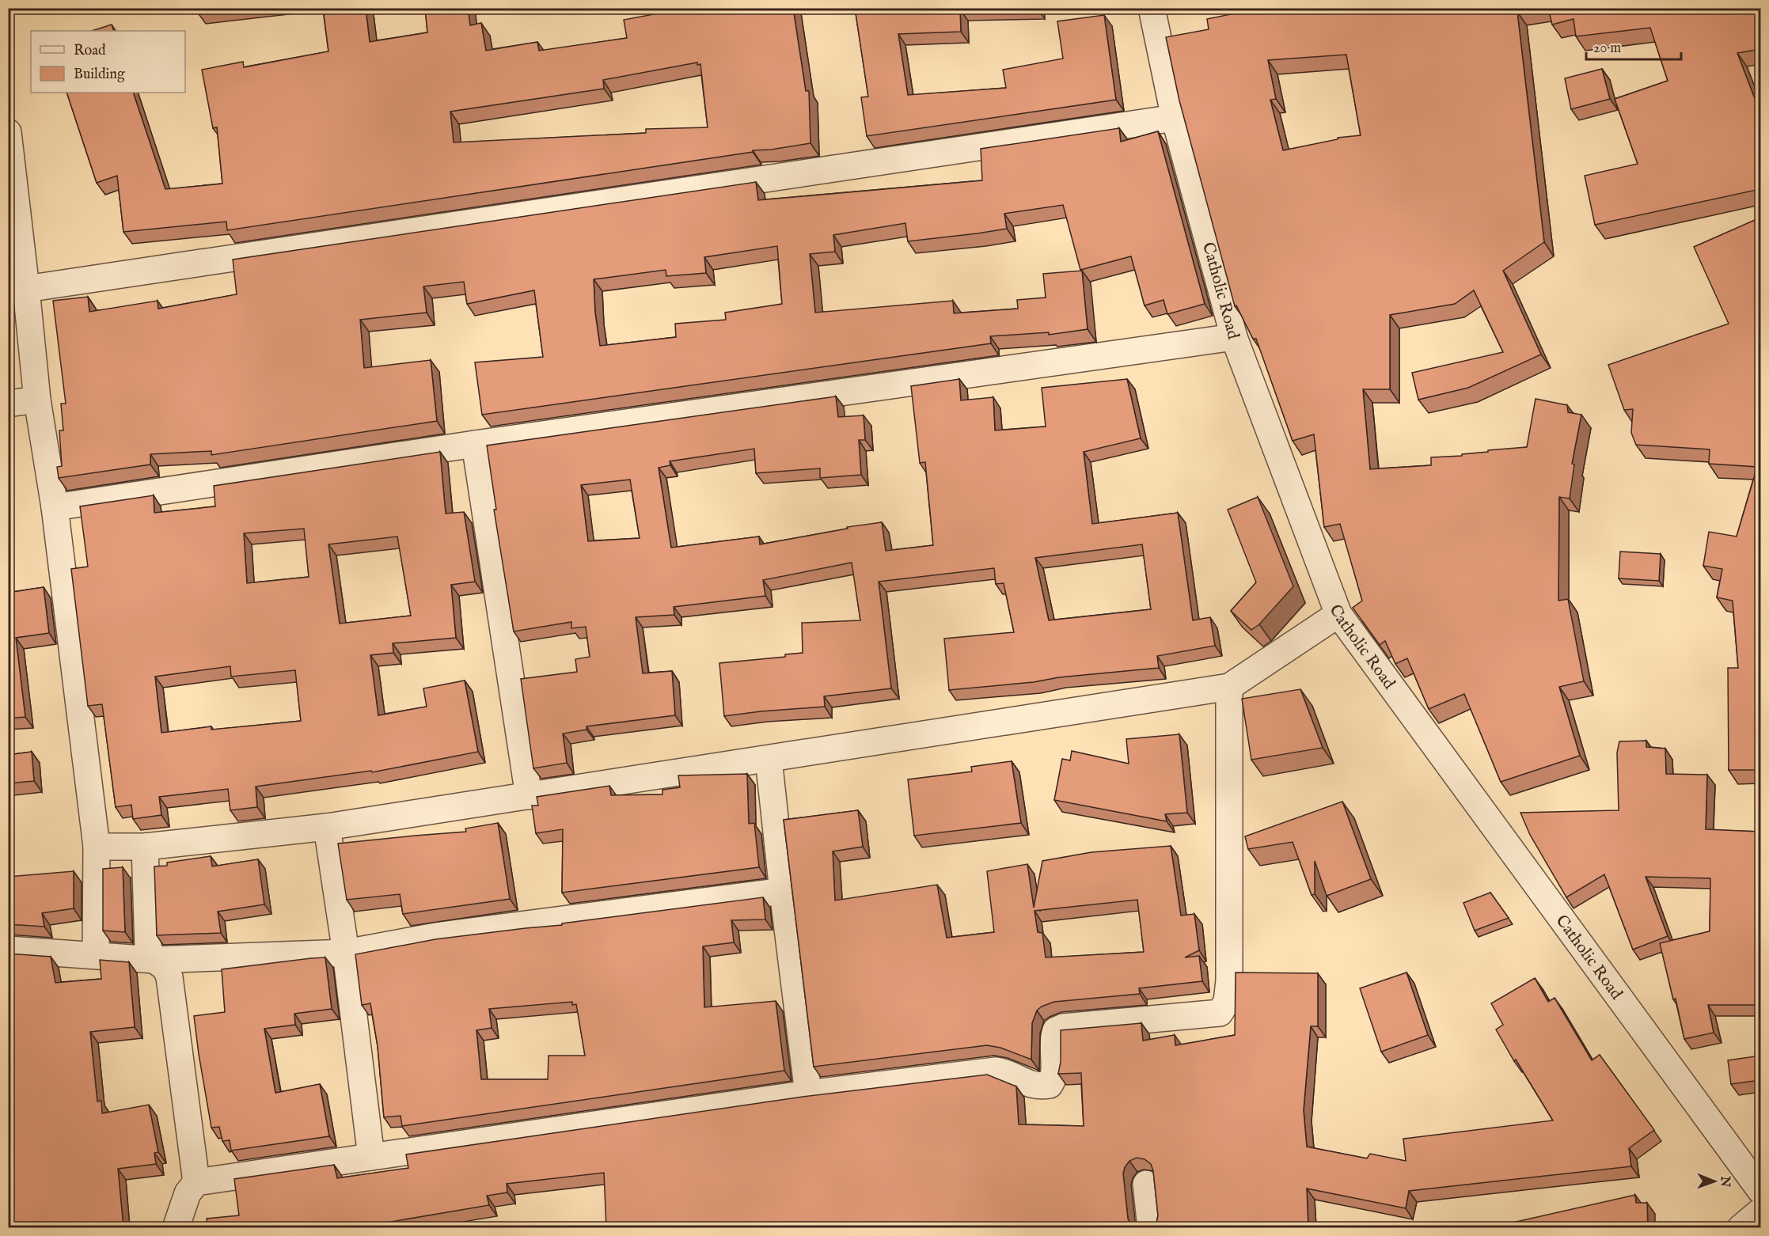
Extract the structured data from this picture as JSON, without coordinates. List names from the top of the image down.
{
  "streets": {
    "street": ["Catholic Road"]
  },
  "legend": ["Road", "Building"],
  "scale_bar": "20 m",
  "north": "right"
}
